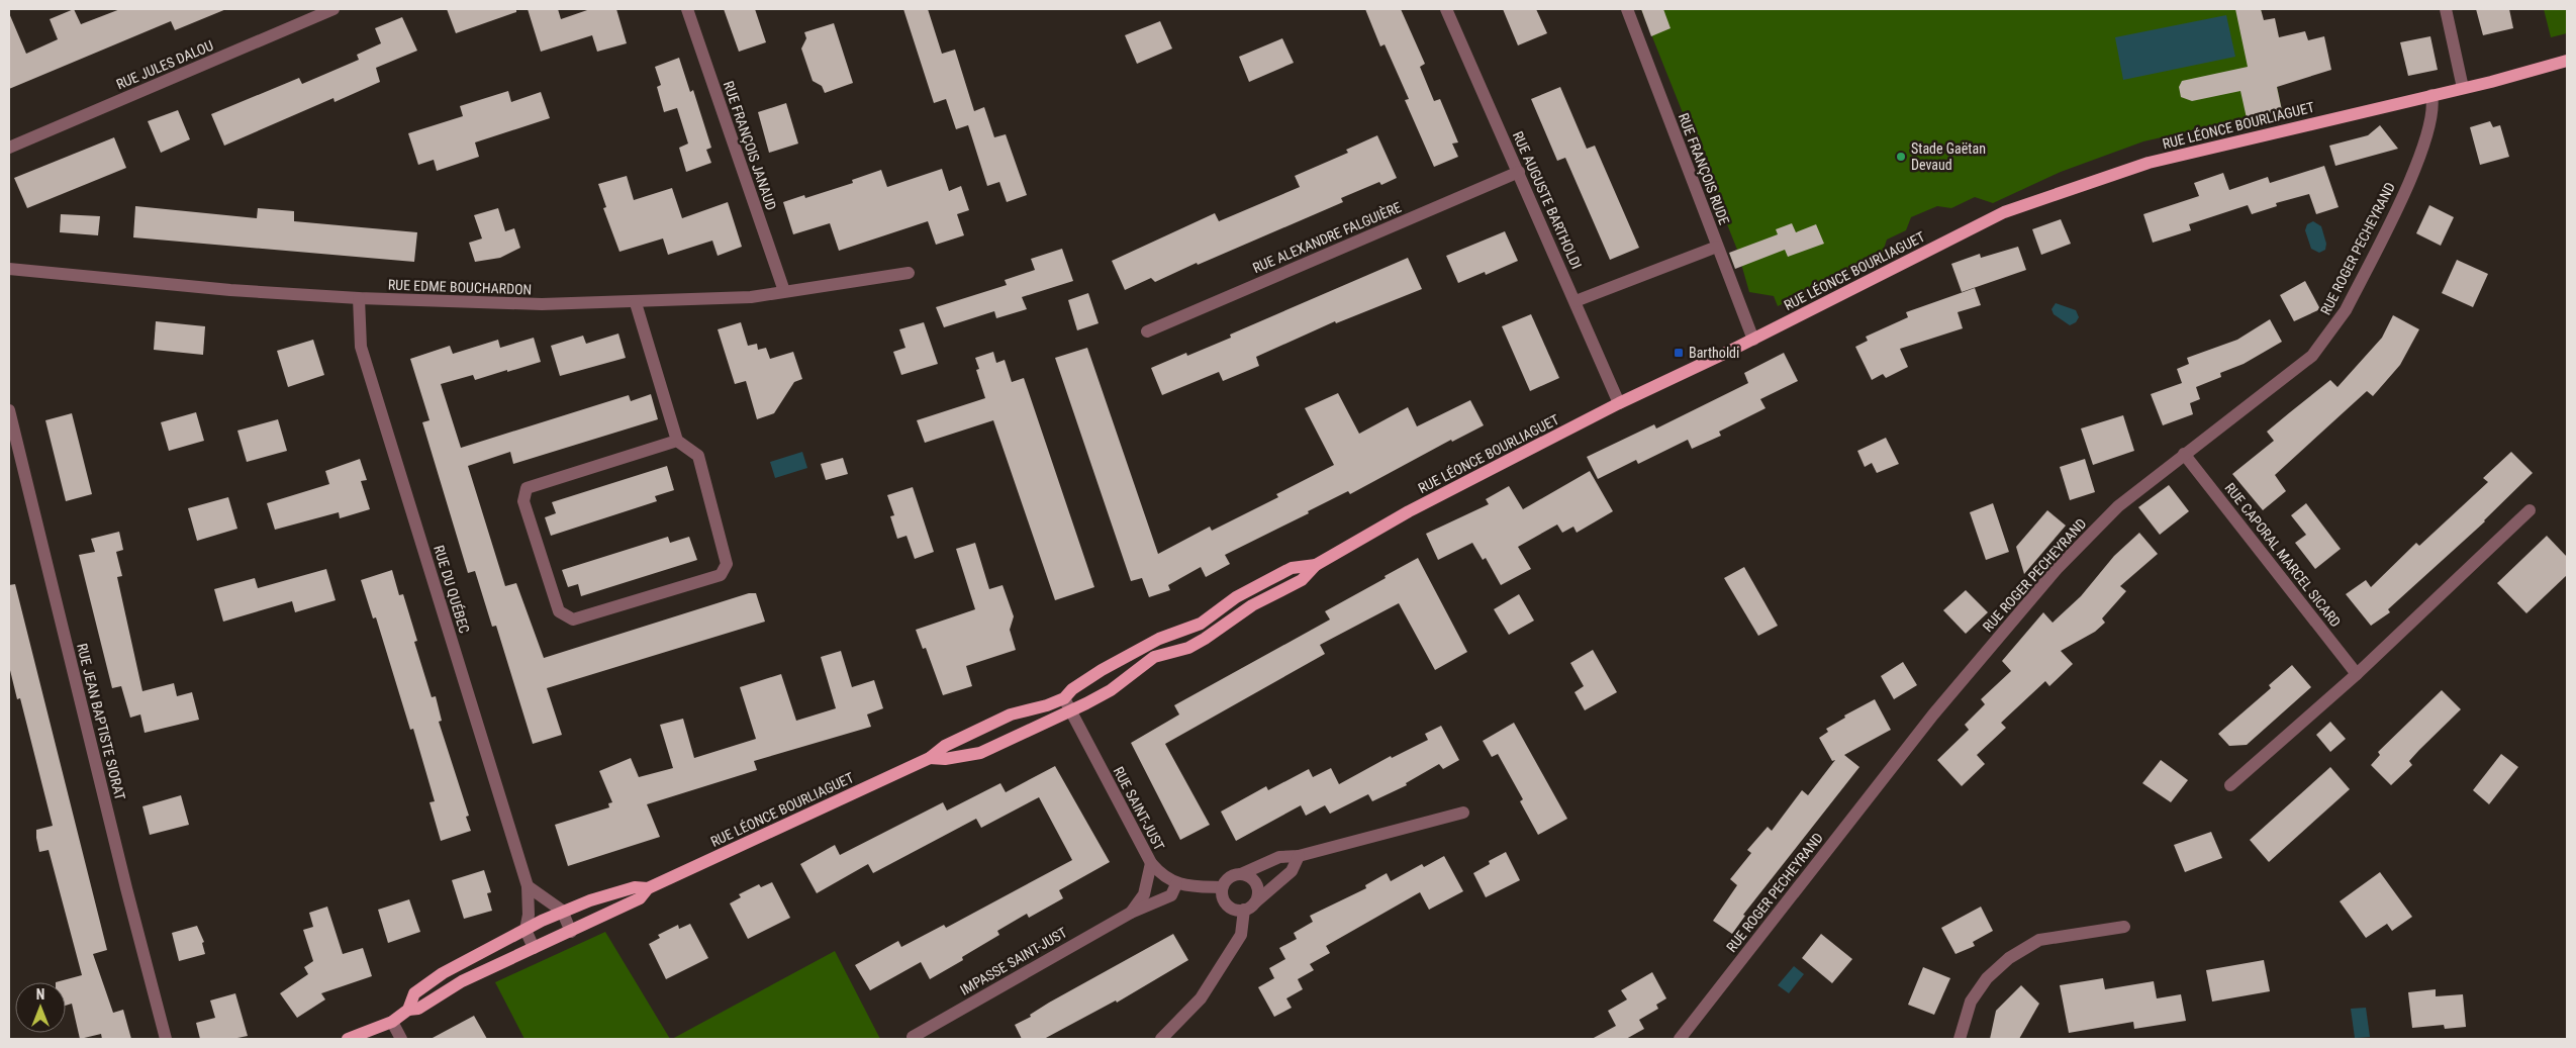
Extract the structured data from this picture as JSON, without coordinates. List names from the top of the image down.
{
  "streets": {
    "main road": ["RUE LÉONCE BOURLIAGUET"],
    "street": [
      "RUE JULES DALOU",
      "RUE FRANÇOIS JANAUD",
      "RUE FRANÇOIS RUDE",
      "RUE AUGUSTE BARTHOLDI",
      "RUE ALEXANDRE FALGUIÈRE",
      "RUE ROGER PECHEYRAND",
      "RUE EDME BOUCHARDON",
      "RUE CAPORAL MARCEL SICARD",
      "RUE DU QUÉBEC",
      "RUE JEAN BAPTISTE SIORAT",
      "RUE SAINT-JUST",
      "IMPASSE SAINT-JUST"
    ]
  },
  "crossings": [
    ["RUE LÉONCE BOURLIAGUET", "RUE FRANÇOIS RUDE"],
    ["RUE LÉONCE BOURLIAGUET", "RUE AUGUSTE BARTHOLDI"],
    ["RUE LÉONCE BOURLIAGUET", "RUE ROGER PECHEYRAND"],
    ["RUE LÉONCE BOURLIAGUET", "RUE DU QUÉBEC"],
    ["RUE LÉONCE BOURLIAGUET", "RUE SAINT-JUST"],
    ["RUE FRANÇOIS JANAUD", "RUE EDME BOUCHARDON"],
    ["RUE AUGUSTE BARTHOLDI", "RUE ALEXANDRE FALGUIÈRE"],
    ["RUE ROGER PECHEYRAND", "RUE CAPORAL MARCEL SICARD"],
    ["RUE EDME BOUCHARDON", "RUE DU QUÉBEC"],
    ["RUE SAINT-JUST", "IMPASSE SAINT-JUST"]
  ],
  "places": {
    "other": ["Stade Gaëtan Devaud"],
    "transit": ["Bartholdi"]
  },
  "north": "top"
}
